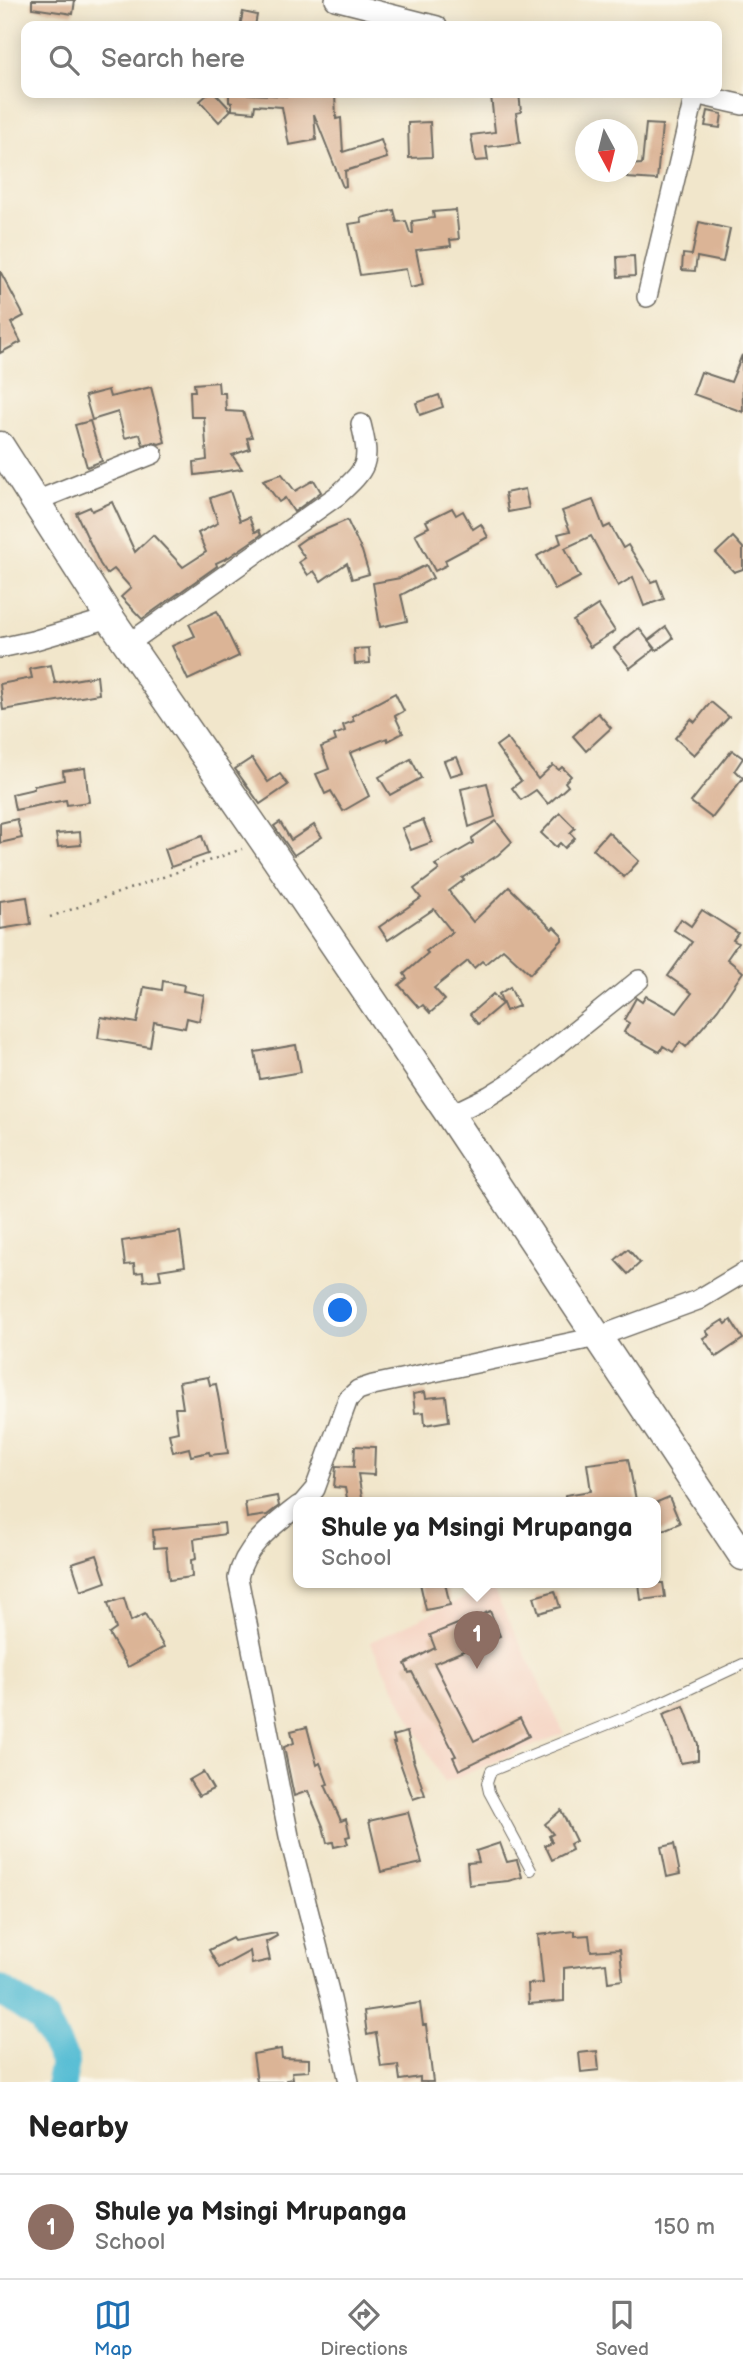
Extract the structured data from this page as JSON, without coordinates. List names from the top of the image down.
{
  "north": "bottom",
  "page": {
    "search": "Search here",
    "popup": ["Shule ya Msingi Mrupanga", "School"],
    "pins": "1",
    "heading": "Nearby",
    "list": [
      {
        "mark": "1",
        "name": "Shule ya Msingi Mrupanga",
        "note": "School",
        "value": "150 m"
      }
    ],
    "nav": ["Map", "Directions", "Saved"]
  }
}
